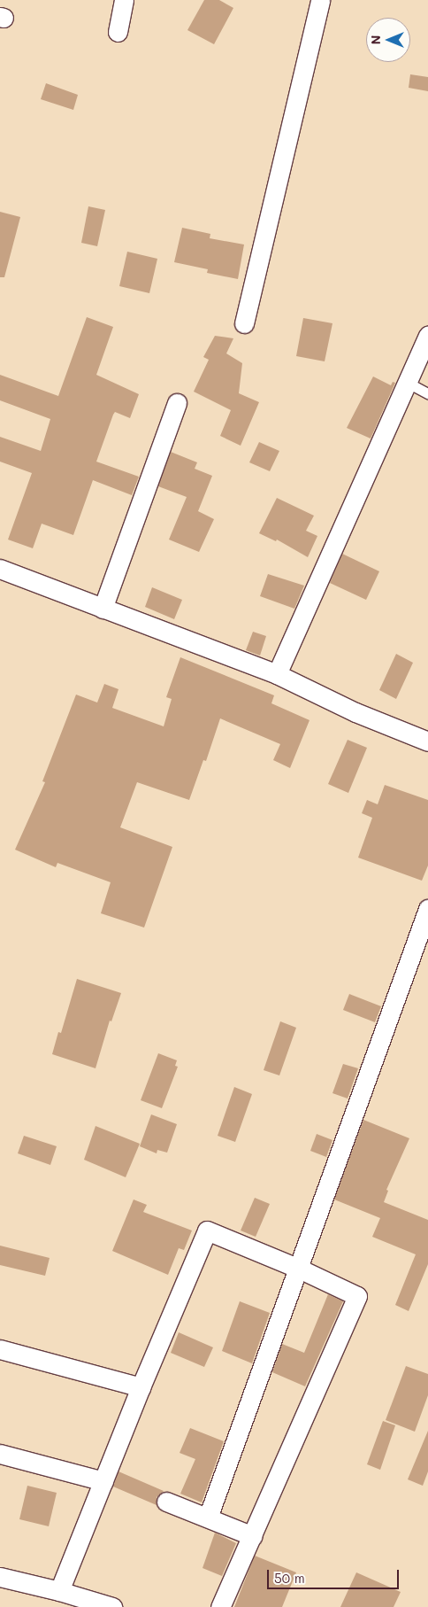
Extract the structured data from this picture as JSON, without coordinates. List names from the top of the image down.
{
  "scale_bar": "50 m",
  "north": "left"
}
